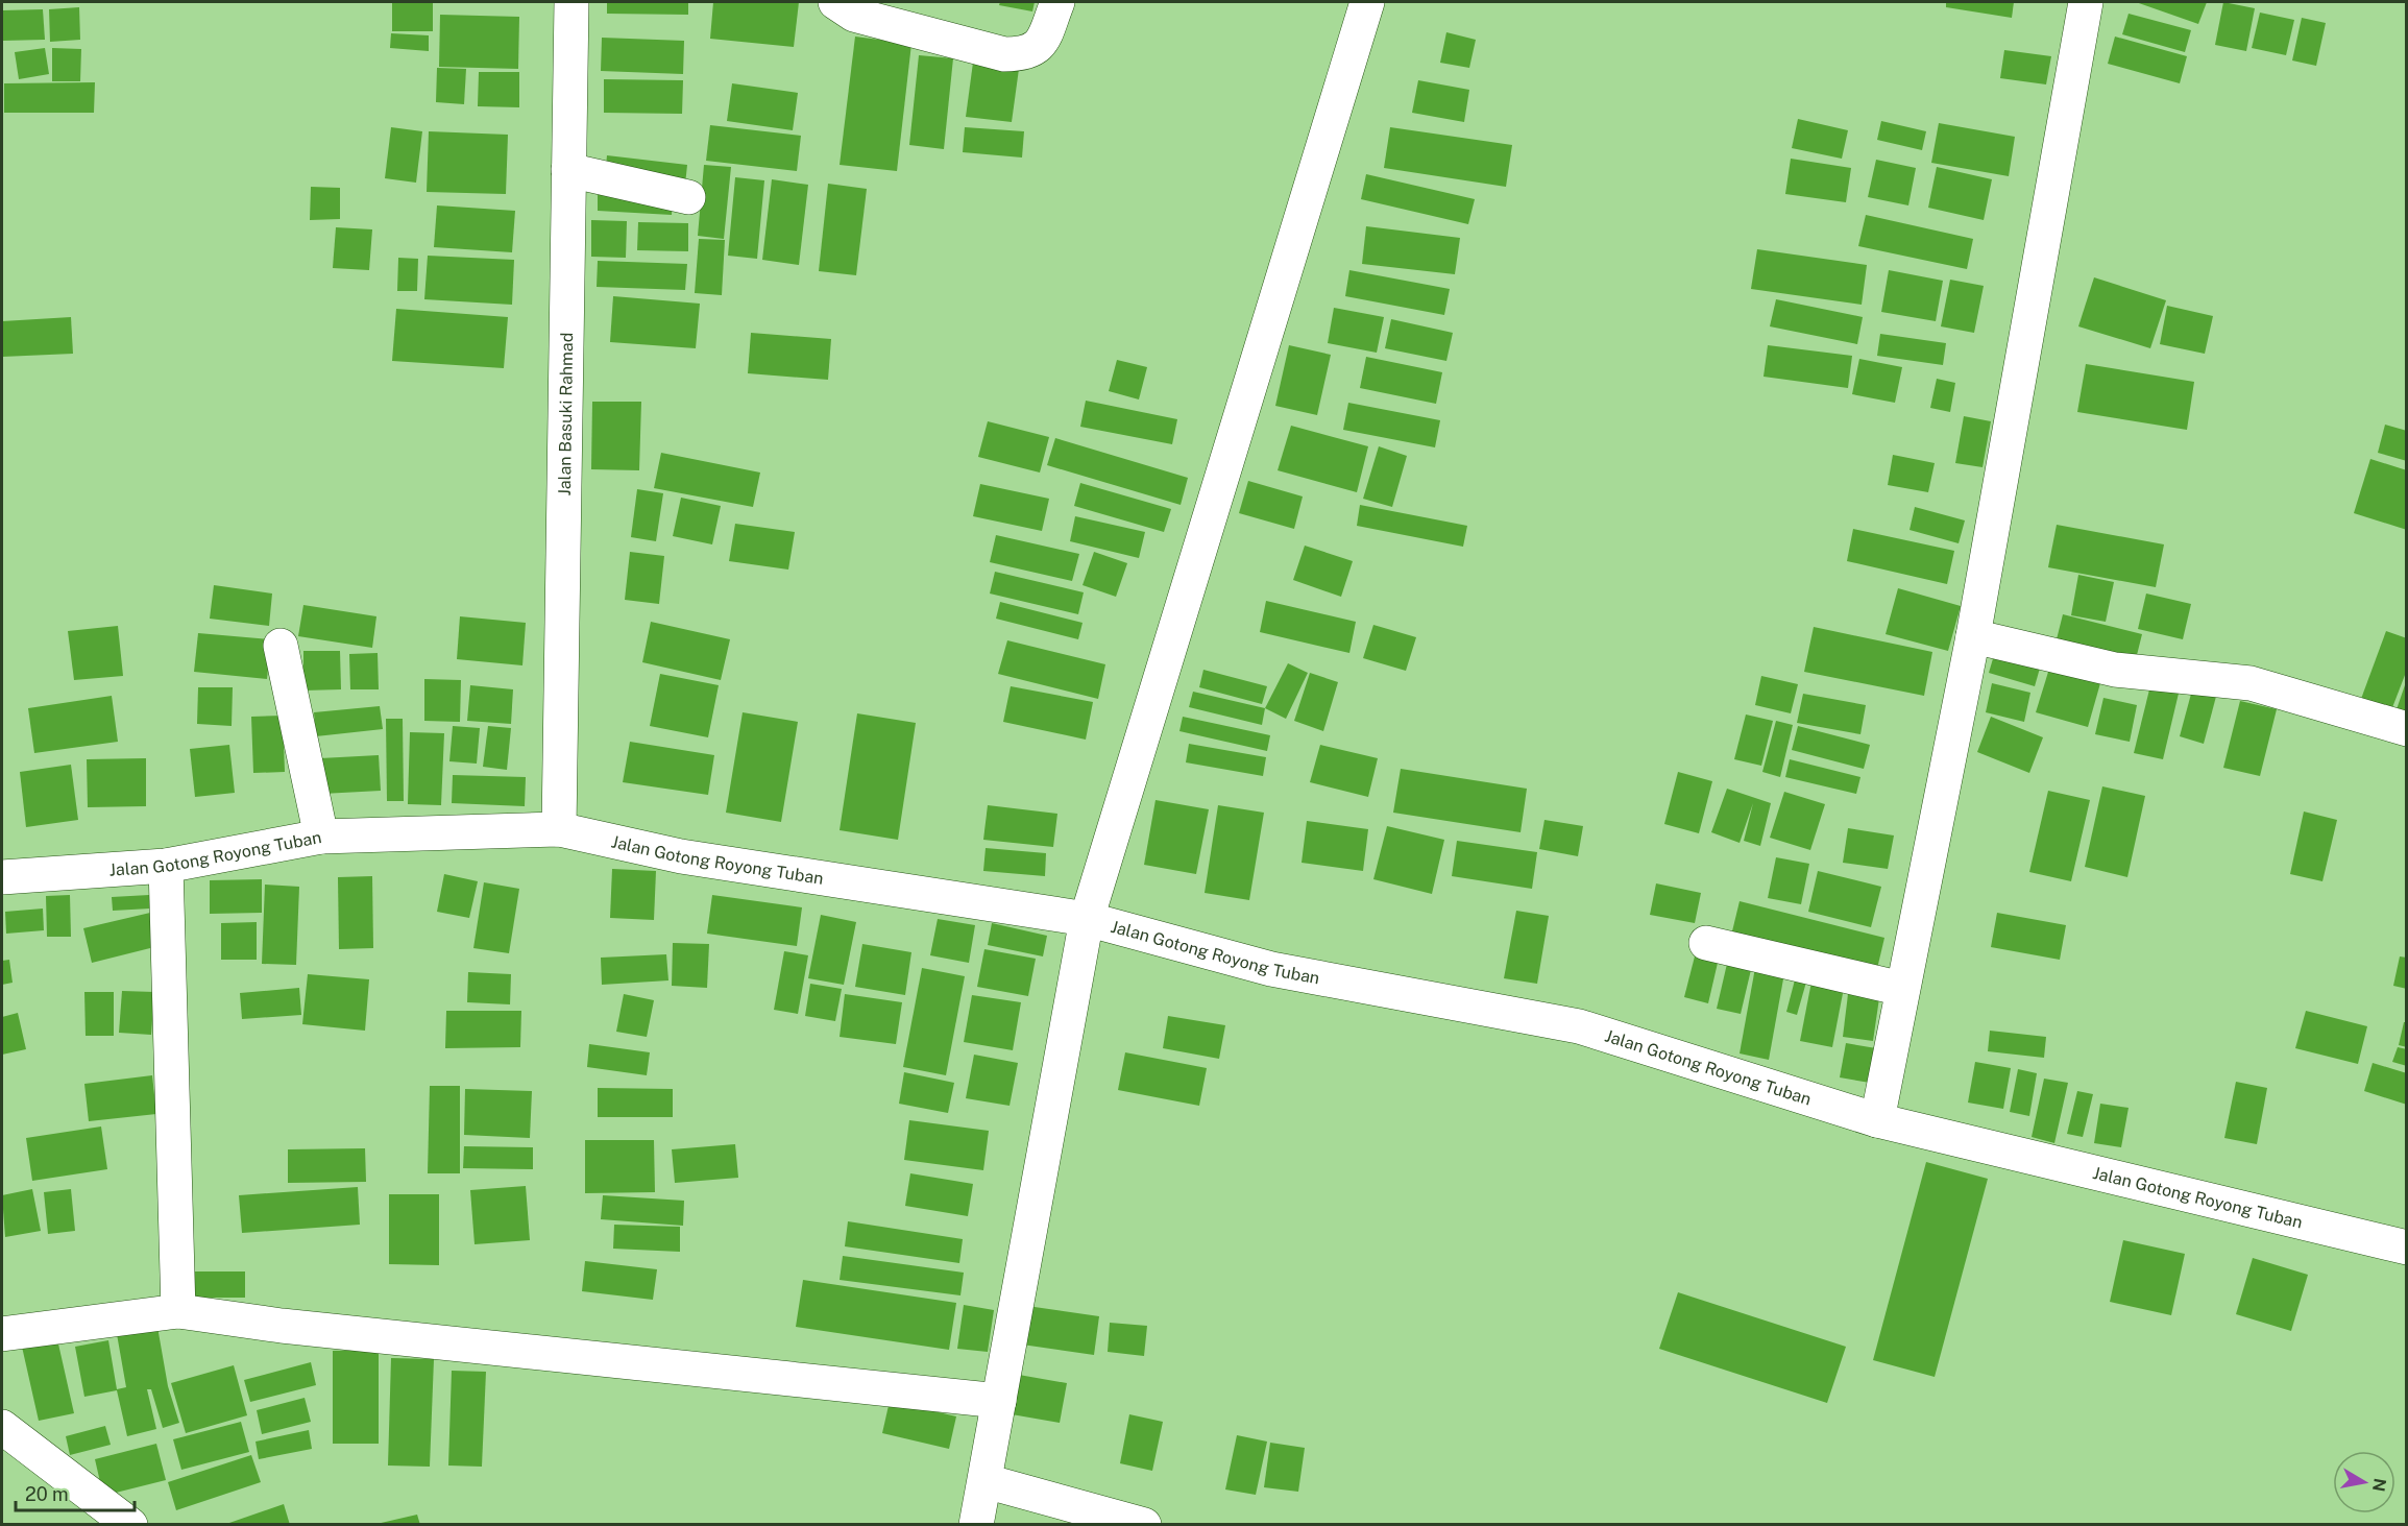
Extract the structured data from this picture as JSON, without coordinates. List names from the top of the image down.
{
  "streets": {
    "street": ["Jalan Basuki Rahmad", "Jalan Gotong Royong Tuban"]
  },
  "crossings": [
    ["Jalan Basuki Rahmad", "Jalan Gotong Royong Tuban"]
  ],
  "scale_bar": "20 m",
  "north": "right"
}
